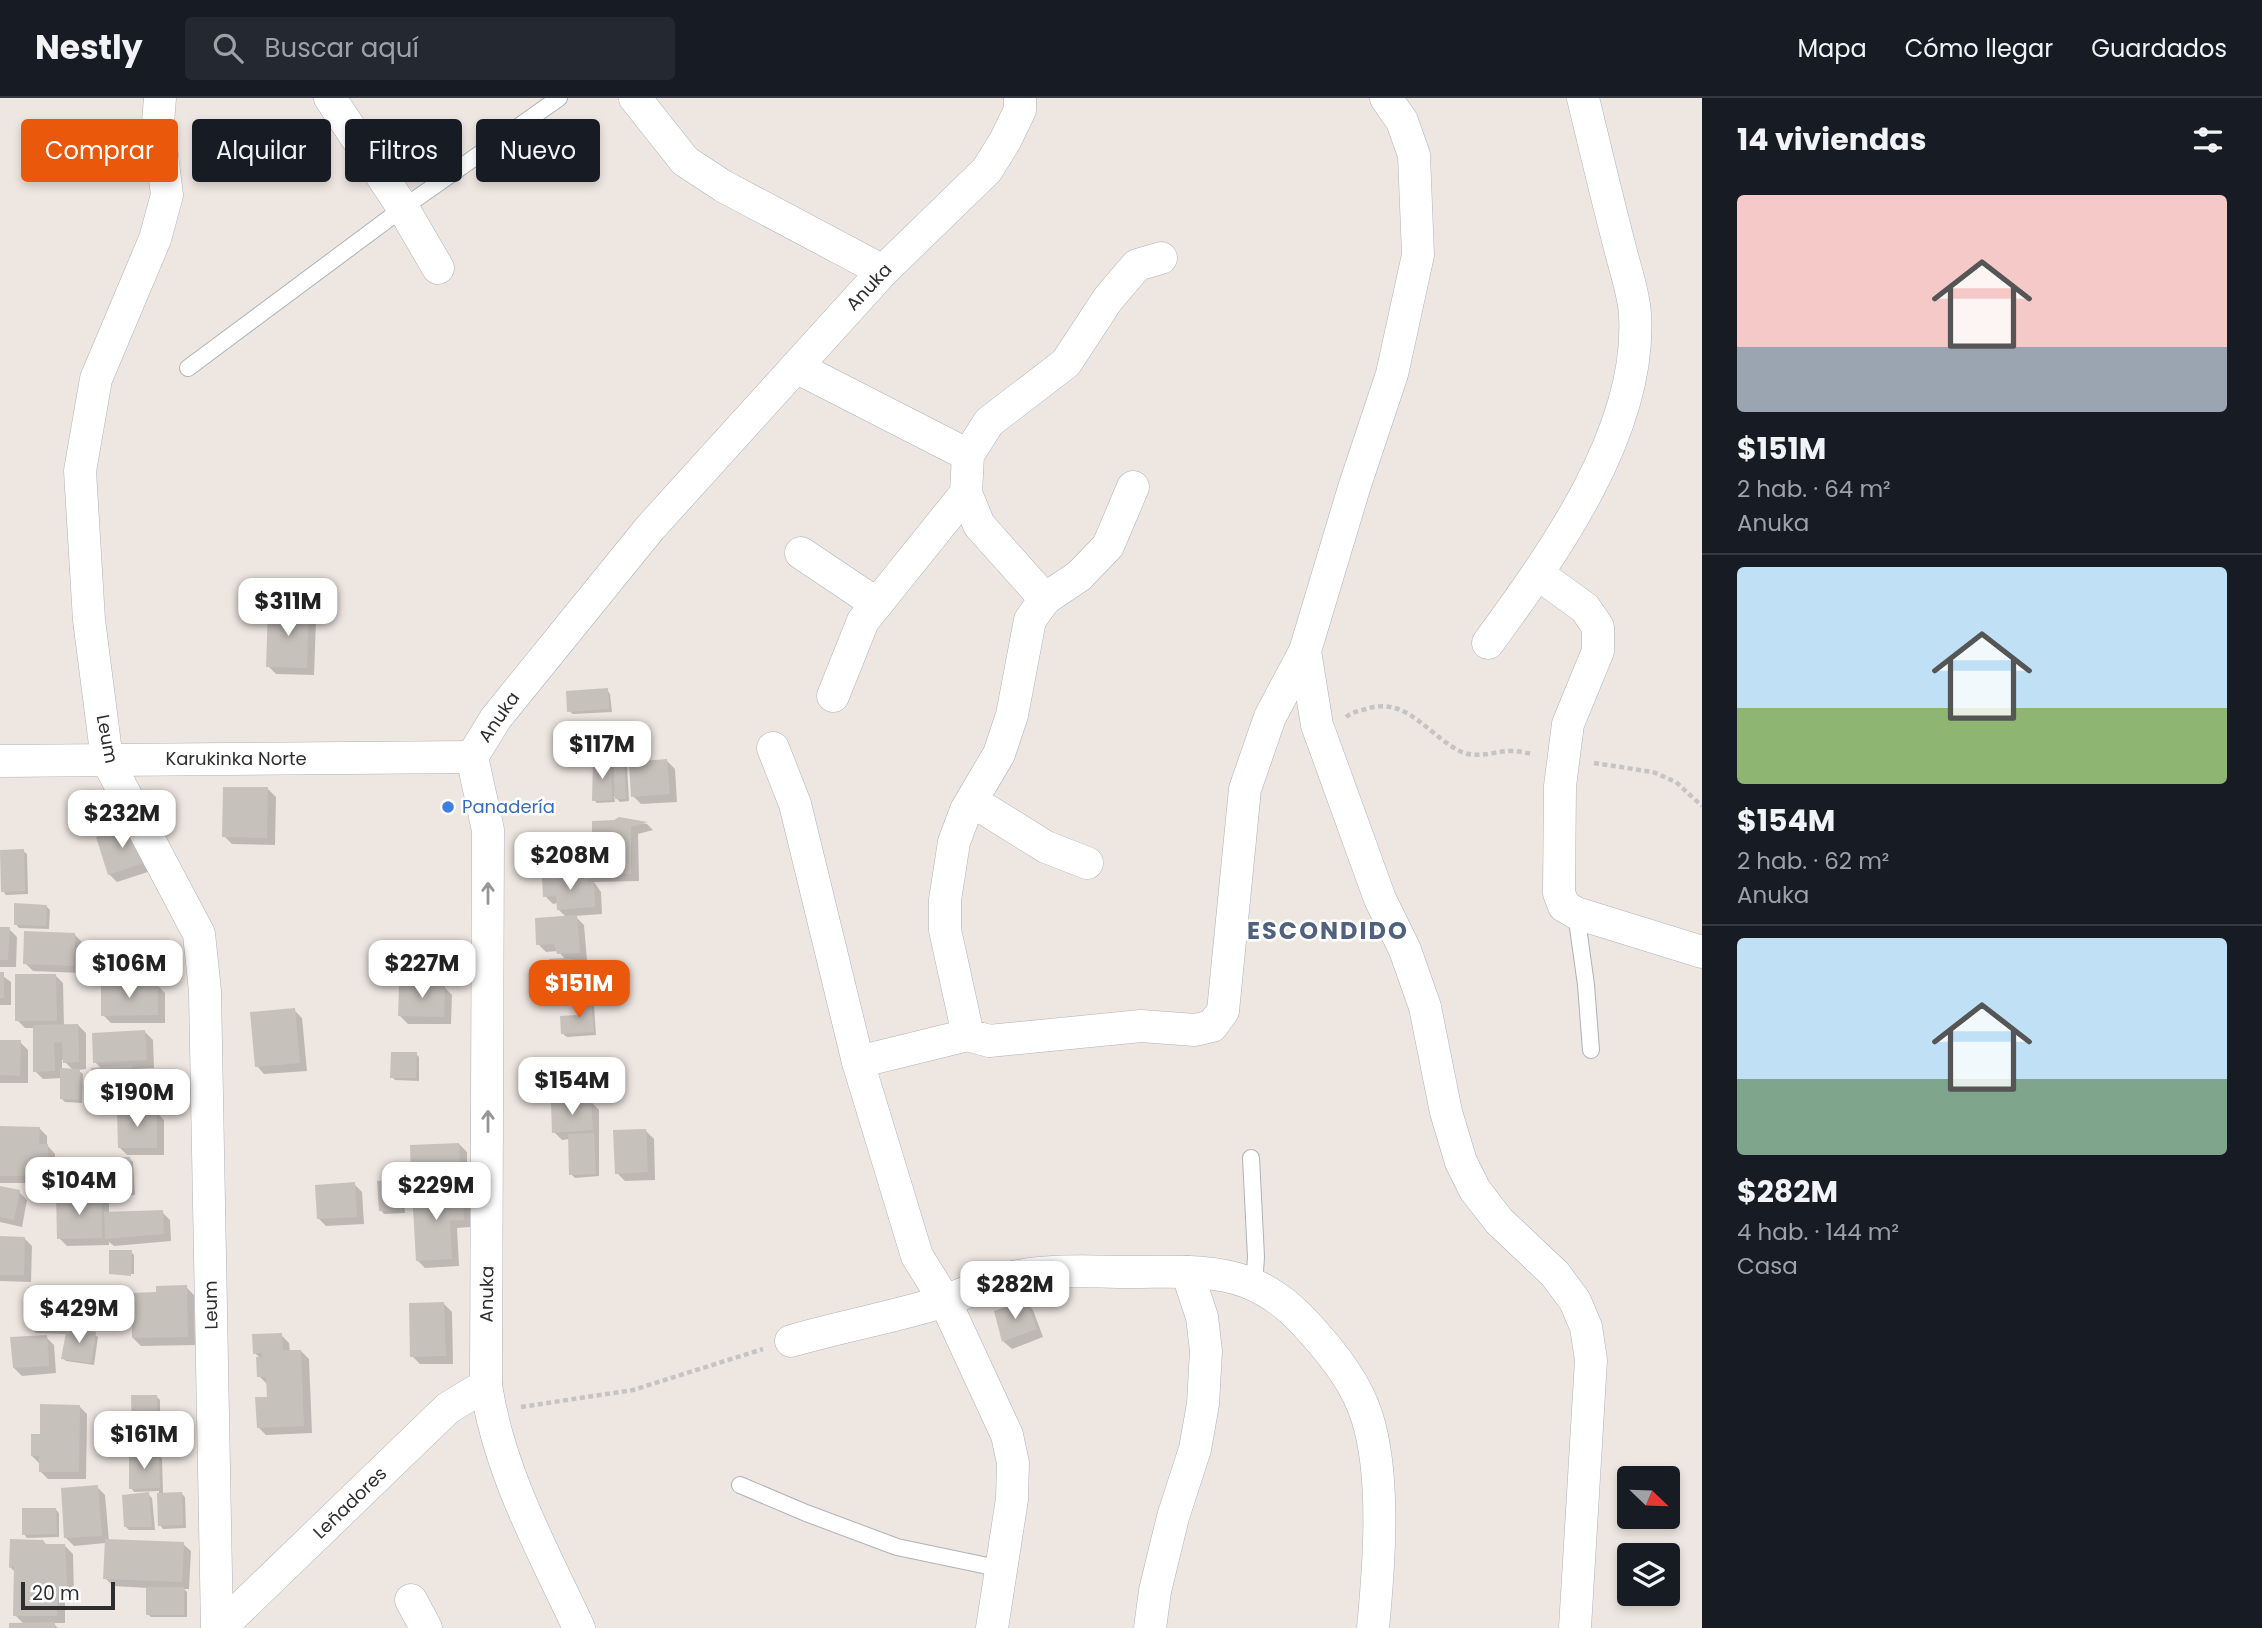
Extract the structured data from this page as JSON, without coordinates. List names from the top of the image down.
{
  "streets": {
    "street": [
      "Anuka",
      "Leum",
      "Karukinka Norte",
      "Leñadores"
    ]
  },
  "crossings": [
    ["Anuka", "Karukinka Norte"],
    ["Anuka", "Leñadores"],
    ["Leum", "Karukinka Norte"],
    ["Leum", "Leñadores"]
  ],
  "one_way": ["Anuka"],
  "districts": ["ESCONDIDO"],
  "places": ["Panadería"],
  "scale_bar": "20 m",
  "north": "bottom right",
  "page": {
    "header": "Nestly",
    "search": "Buscar aquí",
    "nav": ["Mapa", "Cómo llegar", "Guardados"],
    "heading": "14 viviendas",
    "chip": [
      "Comprar",
      "Alquilar",
      "Filtros",
      "Nuevo"
    ],
    "list": [
      {
        "name": "$151M",
        "note": "2 hab. · 64 m² · Anuka"
      },
      {
        "name": "$154M",
        "note": "2 hab. · 62 m² · Anuka"
      },
      {
        "name": "$282M",
        "note": "4 hab. · 144 m² · Casa"
      }
    ],
    "price": [
      "$311M",
      "$117M",
      "$232M",
      "$208M",
      "$106M",
      "$227M",
      "$151M",
      "$154M",
      "$190M",
      "$104M",
      "$229M",
      "$282M",
      "$429M",
      "$161M"
    ],
    "scale": "20 m"
  }
}
